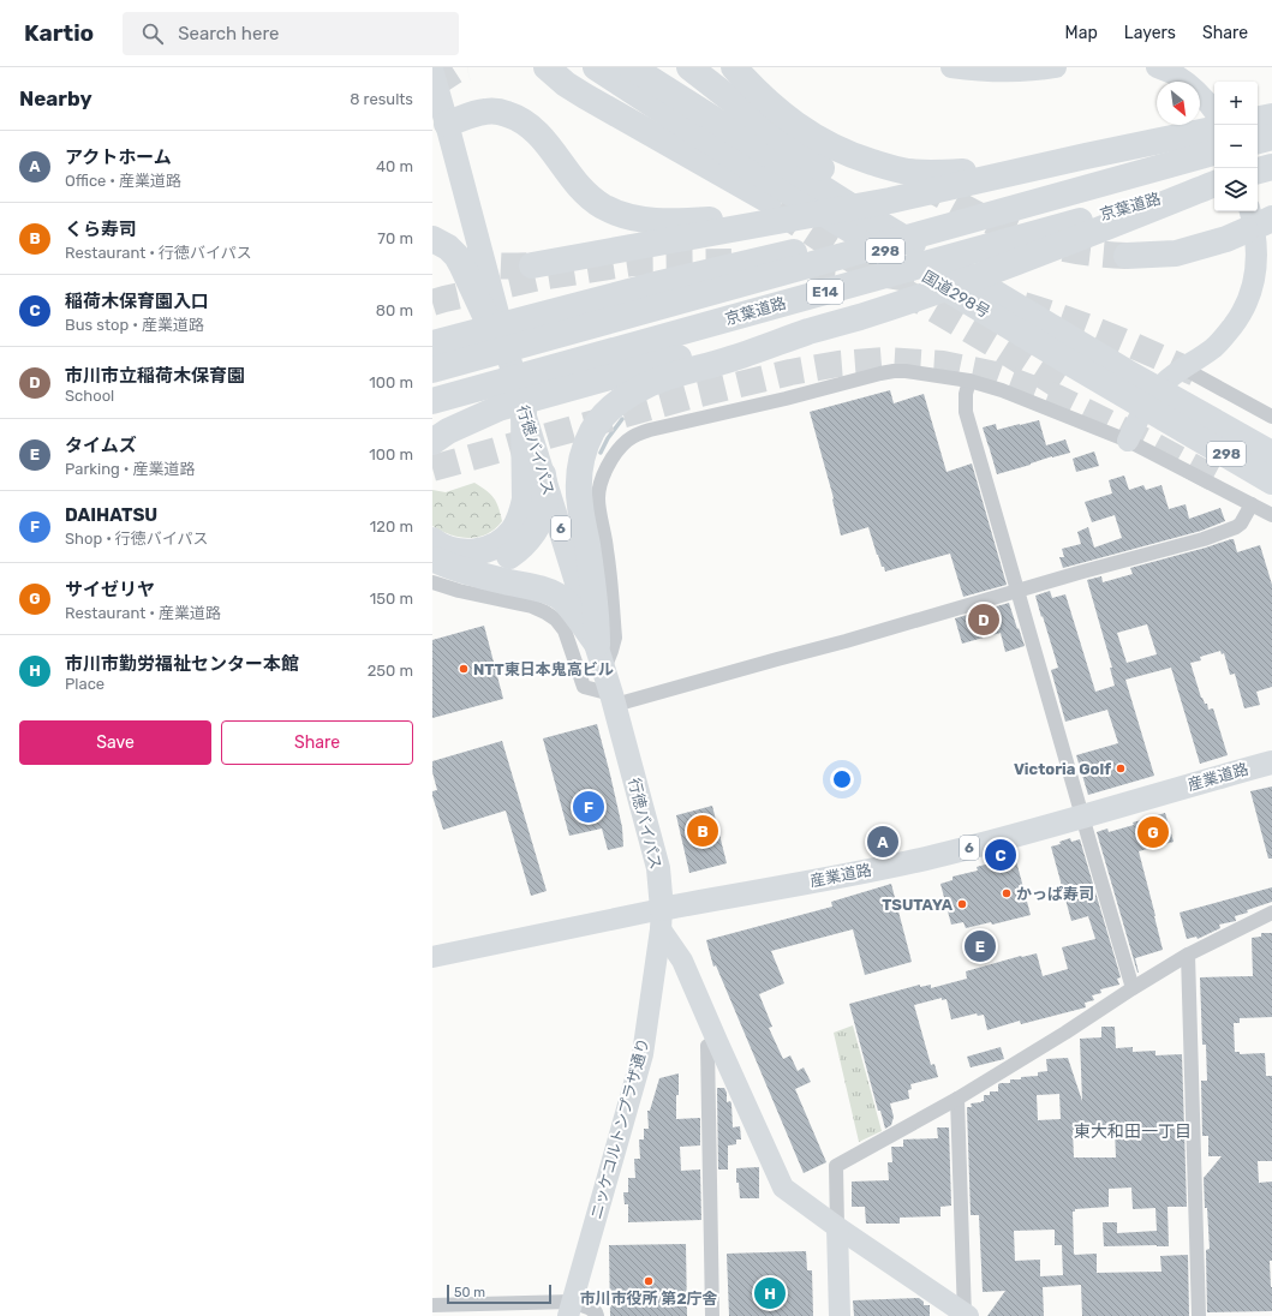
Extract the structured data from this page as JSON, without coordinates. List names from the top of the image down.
{
  "streets": {
    "highway": [
      "京葉道路",
      "298",
      "E14",
      "国道298号"
    ],
    "main road": ["行徳バイパス", "6", "産業道路"],
    "street": ["ニッケコルトンプラザ通り"]
  },
  "crossings": [
    ["298", "国道298号"],
    ["行徳バイパス", "産業道路"],
    ["行徳バイパス", "ニッケコルトンプラザ通り"],
    ["産業道路", "ニッケコルトンプラザ通り"]
  ],
  "districts": ["東大和田一丁目"],
  "places": [
    "NTT東日本鬼高ビル",
    "Victoria Golf",
    "かっぱ寿司",
    "TSUTAYA",
    "市川市役所 第2庁舎"
  ],
  "scale_bar": "50 m",
  "north": "bottom right",
  "page": {
    "header": "Kartio",
    "search": "Search here",
    "nav": ["Map", "Layers", "Share"],
    "heading": ["Nearby", "8 results"],
    "map_buttons": ["+", "−"],
    "list": [
      {
        "mark": "A",
        "name": "アクトホーム",
        "note": "Office · 産業道路",
        "value": "40 m"
      },
      {
        "mark": "B",
        "name": "くら寿司",
        "note": "Restaurant · 行徳バイパス",
        "value": "70 m"
      },
      {
        "mark": "C",
        "name": "稲荷木保育園入口",
        "note": "Bus stop · 産業道路",
        "value": "80 m"
      },
      {
        "mark": "D",
        "name": "市川市立稲荷木保育園",
        "note": "School",
        "value": "100 m"
      },
      {
        "mark": "E",
        "name": "タイムズ",
        "note": "Parking · 産業道路",
        "value": "100 m"
      },
      {
        "mark": "F",
        "name": "DAIHATSU",
        "note": "Shop · 行徳バイパス",
        "value": "120 m"
      },
      {
        "mark": "G",
        "name": "サイゼリヤ",
        "note": "Restaurant · 産業道路",
        "value": "150 m"
      },
      {
        "mark": "H",
        "name": "市川市勤労福祉センター本館",
        "note": "Place",
        "value": "250 m"
      }
    ],
    "pins": [
      "D",
      "F",
      "B",
      "G",
      "A",
      "C",
      "E",
      "H"
    ],
    "buttons": ["Save", "Share"],
    "scale": "50 m"
  }
}
